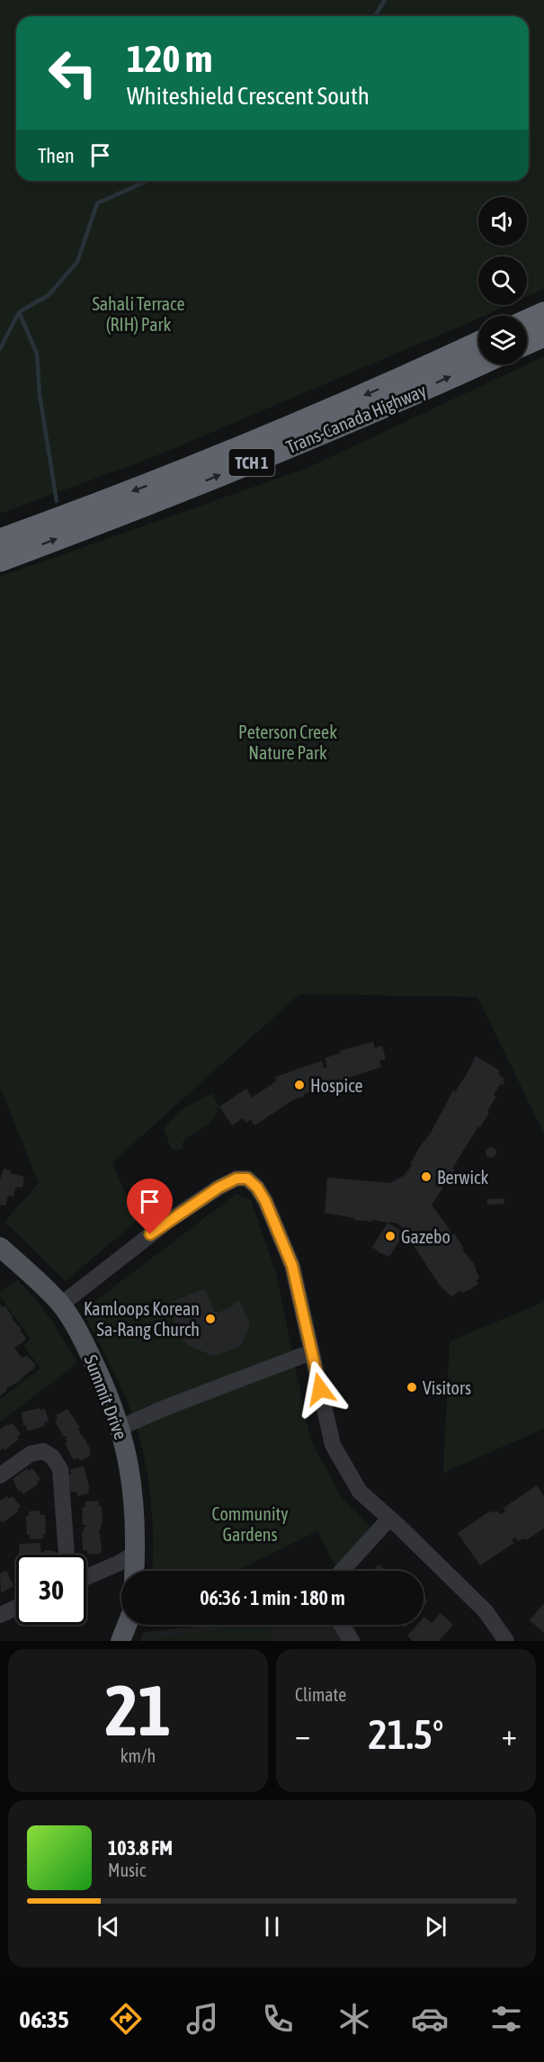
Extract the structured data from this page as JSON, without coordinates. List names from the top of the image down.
{
  "streets": {
    "highway": ["Trans-Canada Highway", "TCH 1"],
    "main road": ["Summit Drive"]
  },
  "parks": ["Sahali Terrace (RIH) Park", "Peterson Creek Nature Park", "Community Gardens"],
  "places": [
    "Hospice",
    "Berwick",
    "Gazebo",
    "Kamloops Korean Sa-Rang Church",
    "Visitors"
  ],
  "page": {
    "turn": ["120 m", "Whiteshield Crescent South"],
    "then": "Then",
    "limit": "30",
    "trip": "06:36 · 1 min · 180 m",
    "tile": [
      ["21", "km/h"],
      "Climate"
    ],
    "heat": ["−", "21.5°", "+"],
    "song": ["103.8 FM", "Music"],
    "tabs": "06:35"
  }
}
